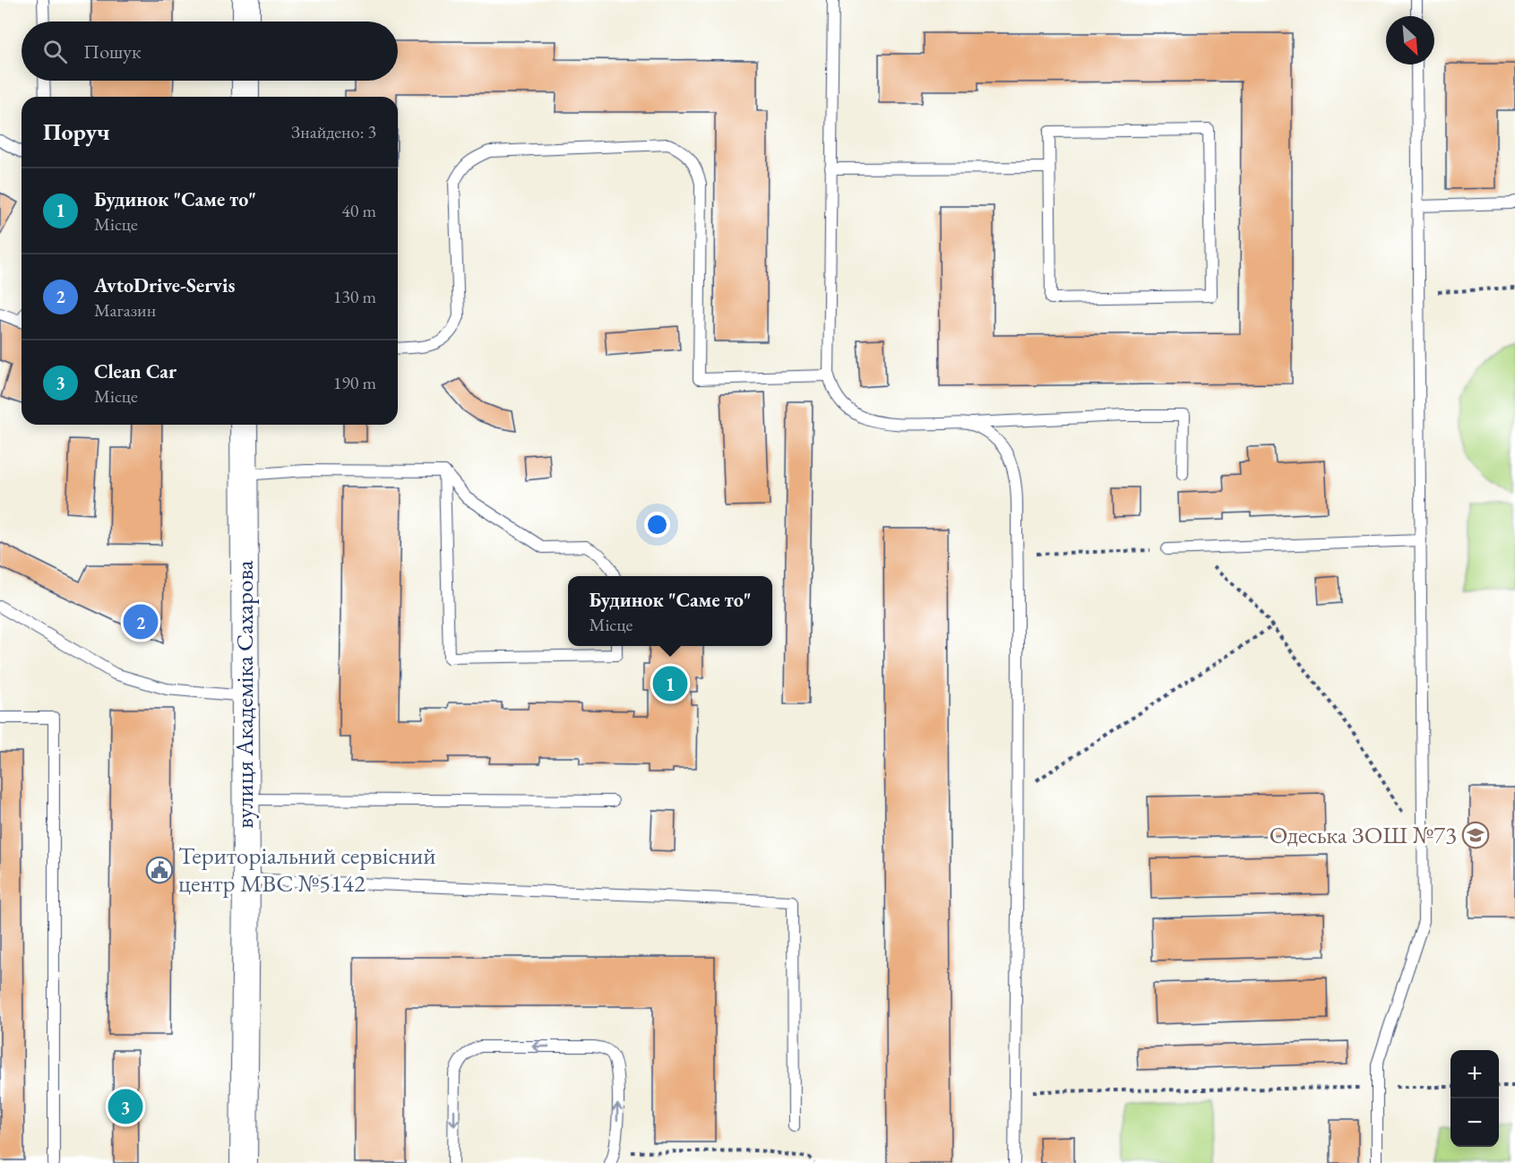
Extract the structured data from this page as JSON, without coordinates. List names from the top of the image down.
{
  "streets": {
    "street": ["вулиця Академіка Сахарова"]
  },
  "places": {
    "school or university": ["Одеська ЗОШ №73"],
    "public building": ["Територіальний сервісний центр МВС №5142"]
  },
  "north": "bottom right",
  "page": {
    "search": "Пошук",
    "heading": ["Поруч", "Знайдено: 3"],
    "list": [
      {
        "mark": "1",
        "name": "Будинок \"Саме то\"",
        "note": "Місце",
        "value": "40 m"
      },
      {
        "mark": "2",
        "name": "AvtoDrive-Servis",
        "note": "Магазин",
        "value": "130 m"
      },
      {
        "mark": "3",
        "name": "Clean Car",
        "note": "Місце",
        "value": "190 m"
      }
    ],
    "popup": ["Будинок \"Саме то\"", "Місце"],
    "pins": ["2", "1", "3"],
    "map_buttons": ["+", "−"]
  }
}
